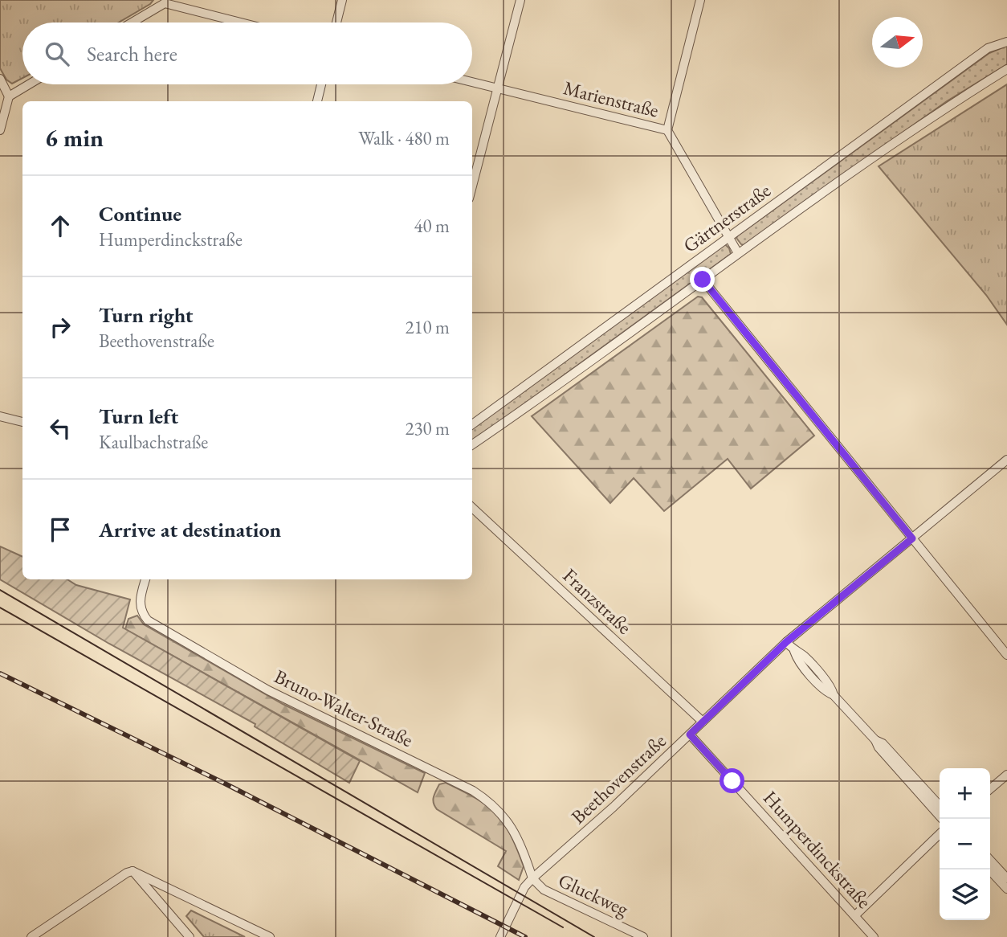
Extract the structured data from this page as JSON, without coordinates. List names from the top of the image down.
{
  "streets": {
    "street": [
      "Marienstraße",
      "Gärtnerstraße",
      "Franzstraße",
      "Bruno-Walter-Straße",
      "Beethovenstraße",
      "Humperdinckstraße",
      "Gluckweg"
    ]
  },
  "crossings": [
    ["Marienstraße", "Gärtnerstraße"],
    ["Franzstraße", "Beethovenstraße"],
    ["Bruno-Walter-Straße", "Beethovenstraße"],
    ["Bruno-Walter-Straße", "Gluckweg"],
    ["Beethovenstraße", "Humperdinckstraße"],
    ["Beethovenstraße", "Gluckweg"]
  ],
  "north": "right",
  "page": {
    "search": "Search here",
    "heading": ["6 min", "Walk · 480 m"],
    "list": [
      ["Continue", "Humperdinckstraße", "40 m"],
      ["Turn right", "Beethovenstraße", "210 m"],
      ["Turn left", "Kaulbachstraße", "230 m"],
      "Arrive at destination"
    ],
    "map_buttons": ["+", "−"]
  }
}
